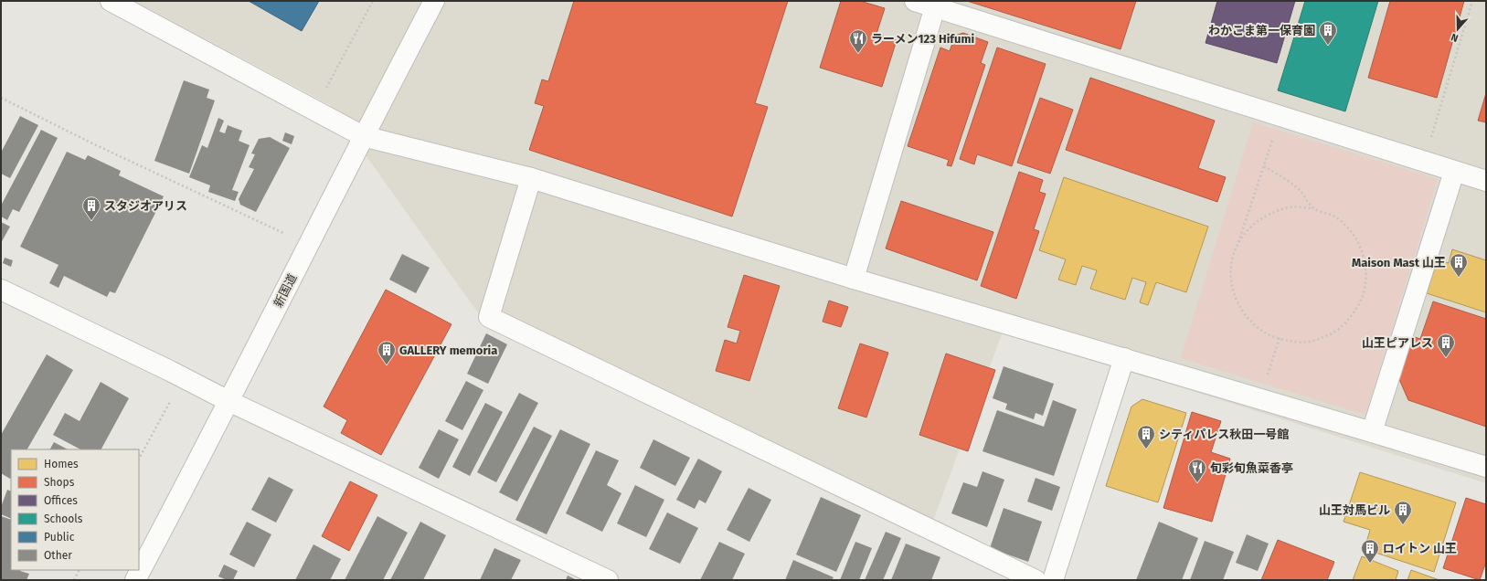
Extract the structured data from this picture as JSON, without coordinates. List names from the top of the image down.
{
  "streets": {
    "street": ["新国道"]
  },
  "places": {
    "building": [
      "わかこま第一保育園",
      "スタジオアリス",
      "Maison Mast 山王",
      "山王ピアレス",
      "GALLERY memoria",
      "シティパレス秋田一号館",
      "山王対馬ビル",
      "ロイトン 山王"
    ],
    "restaurant": ["ラーメン123 Hifumi", "旬彩旬魚菜香亭"]
  },
  "legend": [
    "Homes",
    "Shops",
    "Offices",
    "Schools",
    "Public",
    "Other"
  ],
  "north": "bottom"
}
